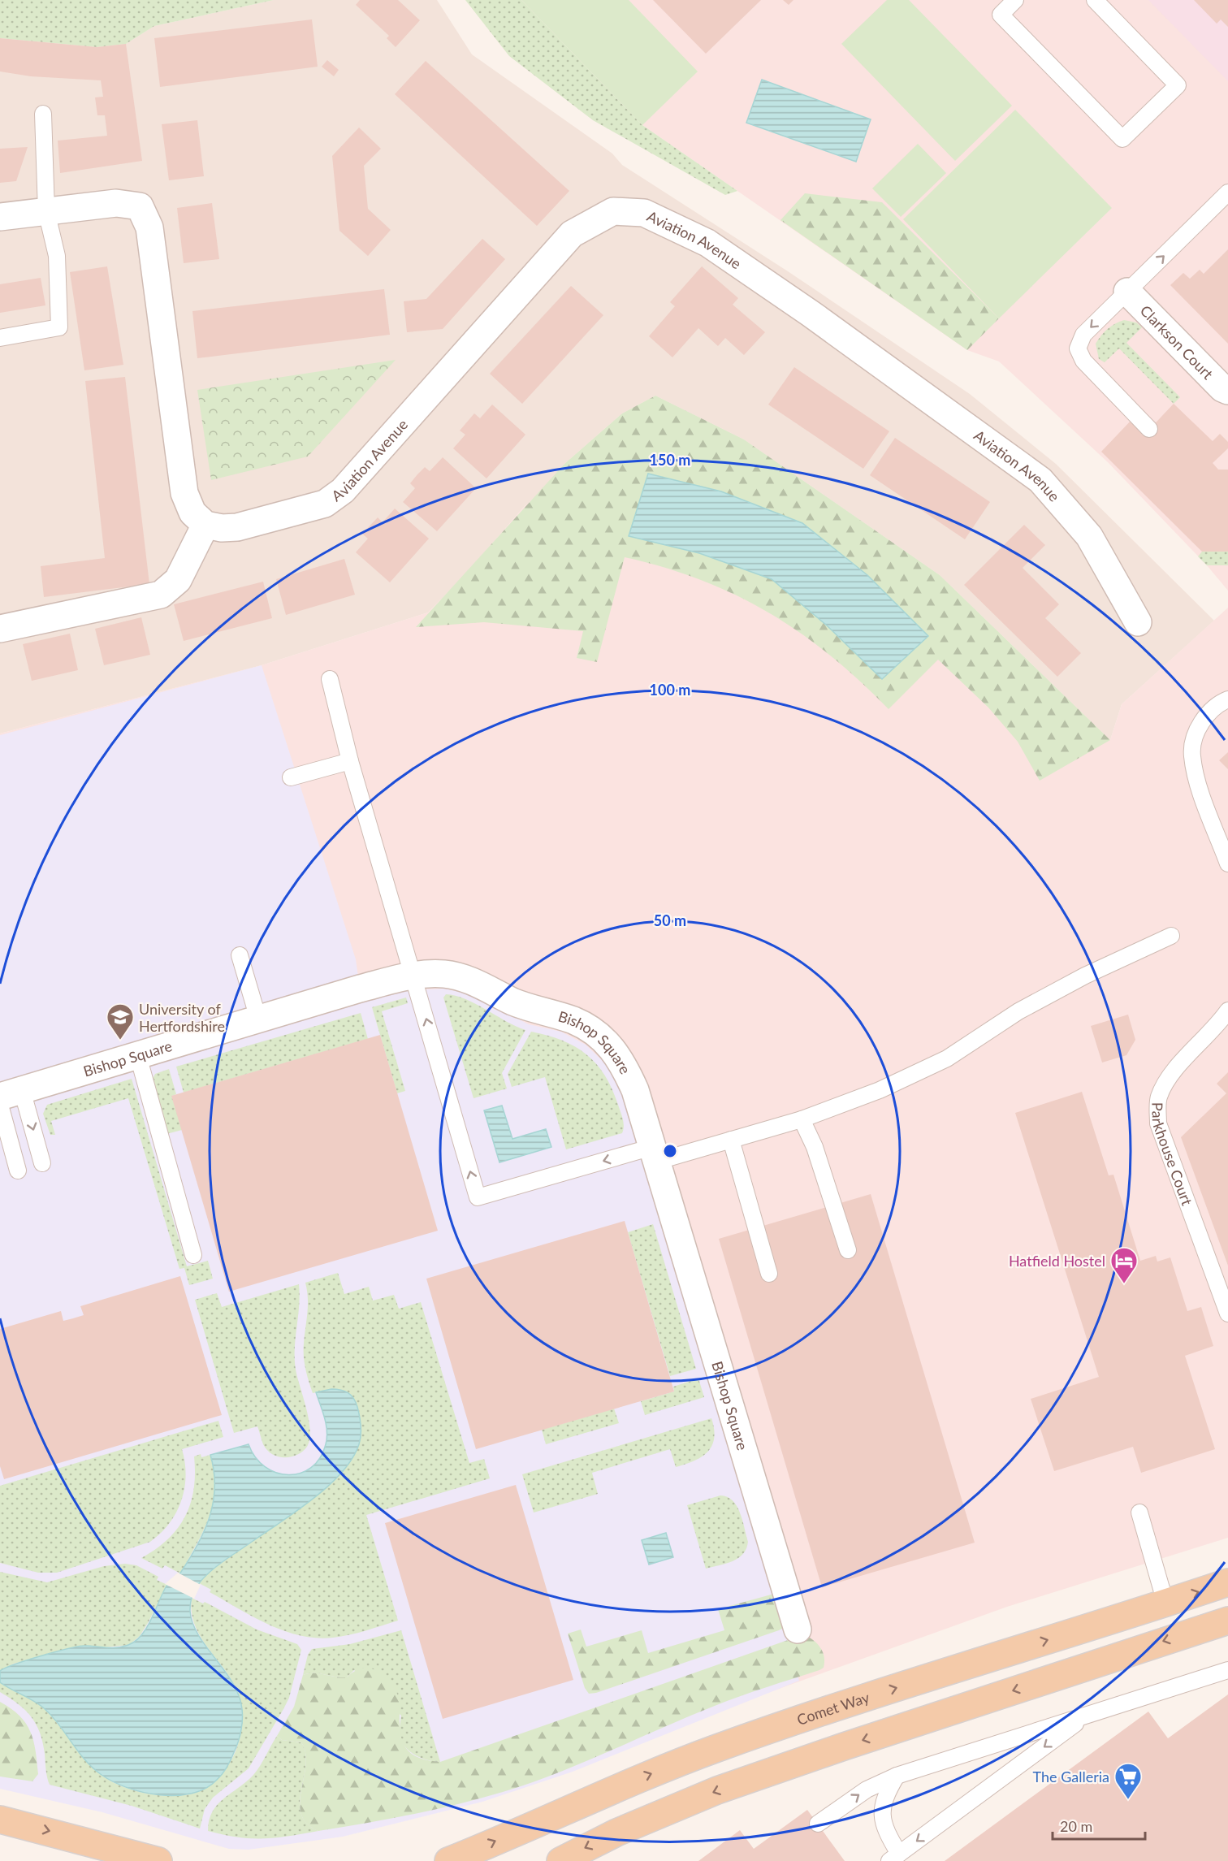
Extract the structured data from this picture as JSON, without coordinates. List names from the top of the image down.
{
  "streets": {
    "main road": ["Comet Way"],
    "street": ["Aviation Avenue", "Clarkson Court", "Bishop Square"],
    "lane": ["Parkhouse Court"]
  },
  "places": {
    "school or university": ["University of Hertfordshire"],
    "hotel": ["Hatfield Hostel"],
    "supermarket": ["The Galleria"]
  },
  "scale_bar": "20 m",
  "rings": ["150 m", "100 m", "50 m"]
}
